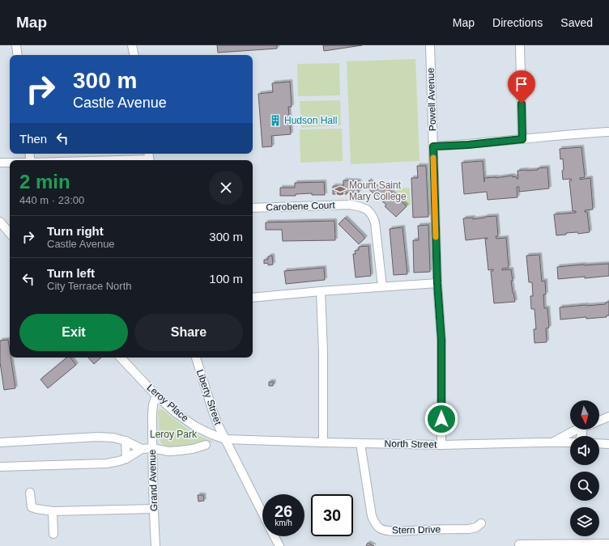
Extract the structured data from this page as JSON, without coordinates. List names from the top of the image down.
{
  "streets": {
    "street": [
      "Powell Avenue",
      "Carobene Court",
      "Liberty Street",
      "Leroy Place",
      "North Street",
      "Grand Avenue",
      "Stern Drive"
    ]
  },
  "crossings": [
    ["Powell Avenue", "North Street"],
    ["Liberty Street", "Leroy Place"],
    ["Liberty Street", "North Street"],
    ["Leroy Place", "North Street"],
    ["Leroy Place", "Grand Avenue"],
    ["North Street", "Stern Drive"]
  ],
  "parks": ["Leroy Park"],
  "places": {
    "building": ["Hudson Hall"],
    "school or university": ["Mount Saint Mary College"]
  },
  "north": "bottom",
  "page": {
    "header": "Map",
    "nav": ["Map", "Directions", "Saved"],
    "turn": ["300 m", "Castle Avenue"],
    "then": "Then",
    "heading": ["2 min", "440 m · 23:00"],
    "list": [
      {
        "name": "Turn right",
        "note": "Castle Avenue",
        "value": "300 m"
      },
      {
        "name": "Turn left",
        "note": "City Terrace North",
        "value": "100 m"
      }
    ],
    "buttons": ["Exit", "Share"],
    "speed": "26 km/h",
    "limit": "30"
  }
}
